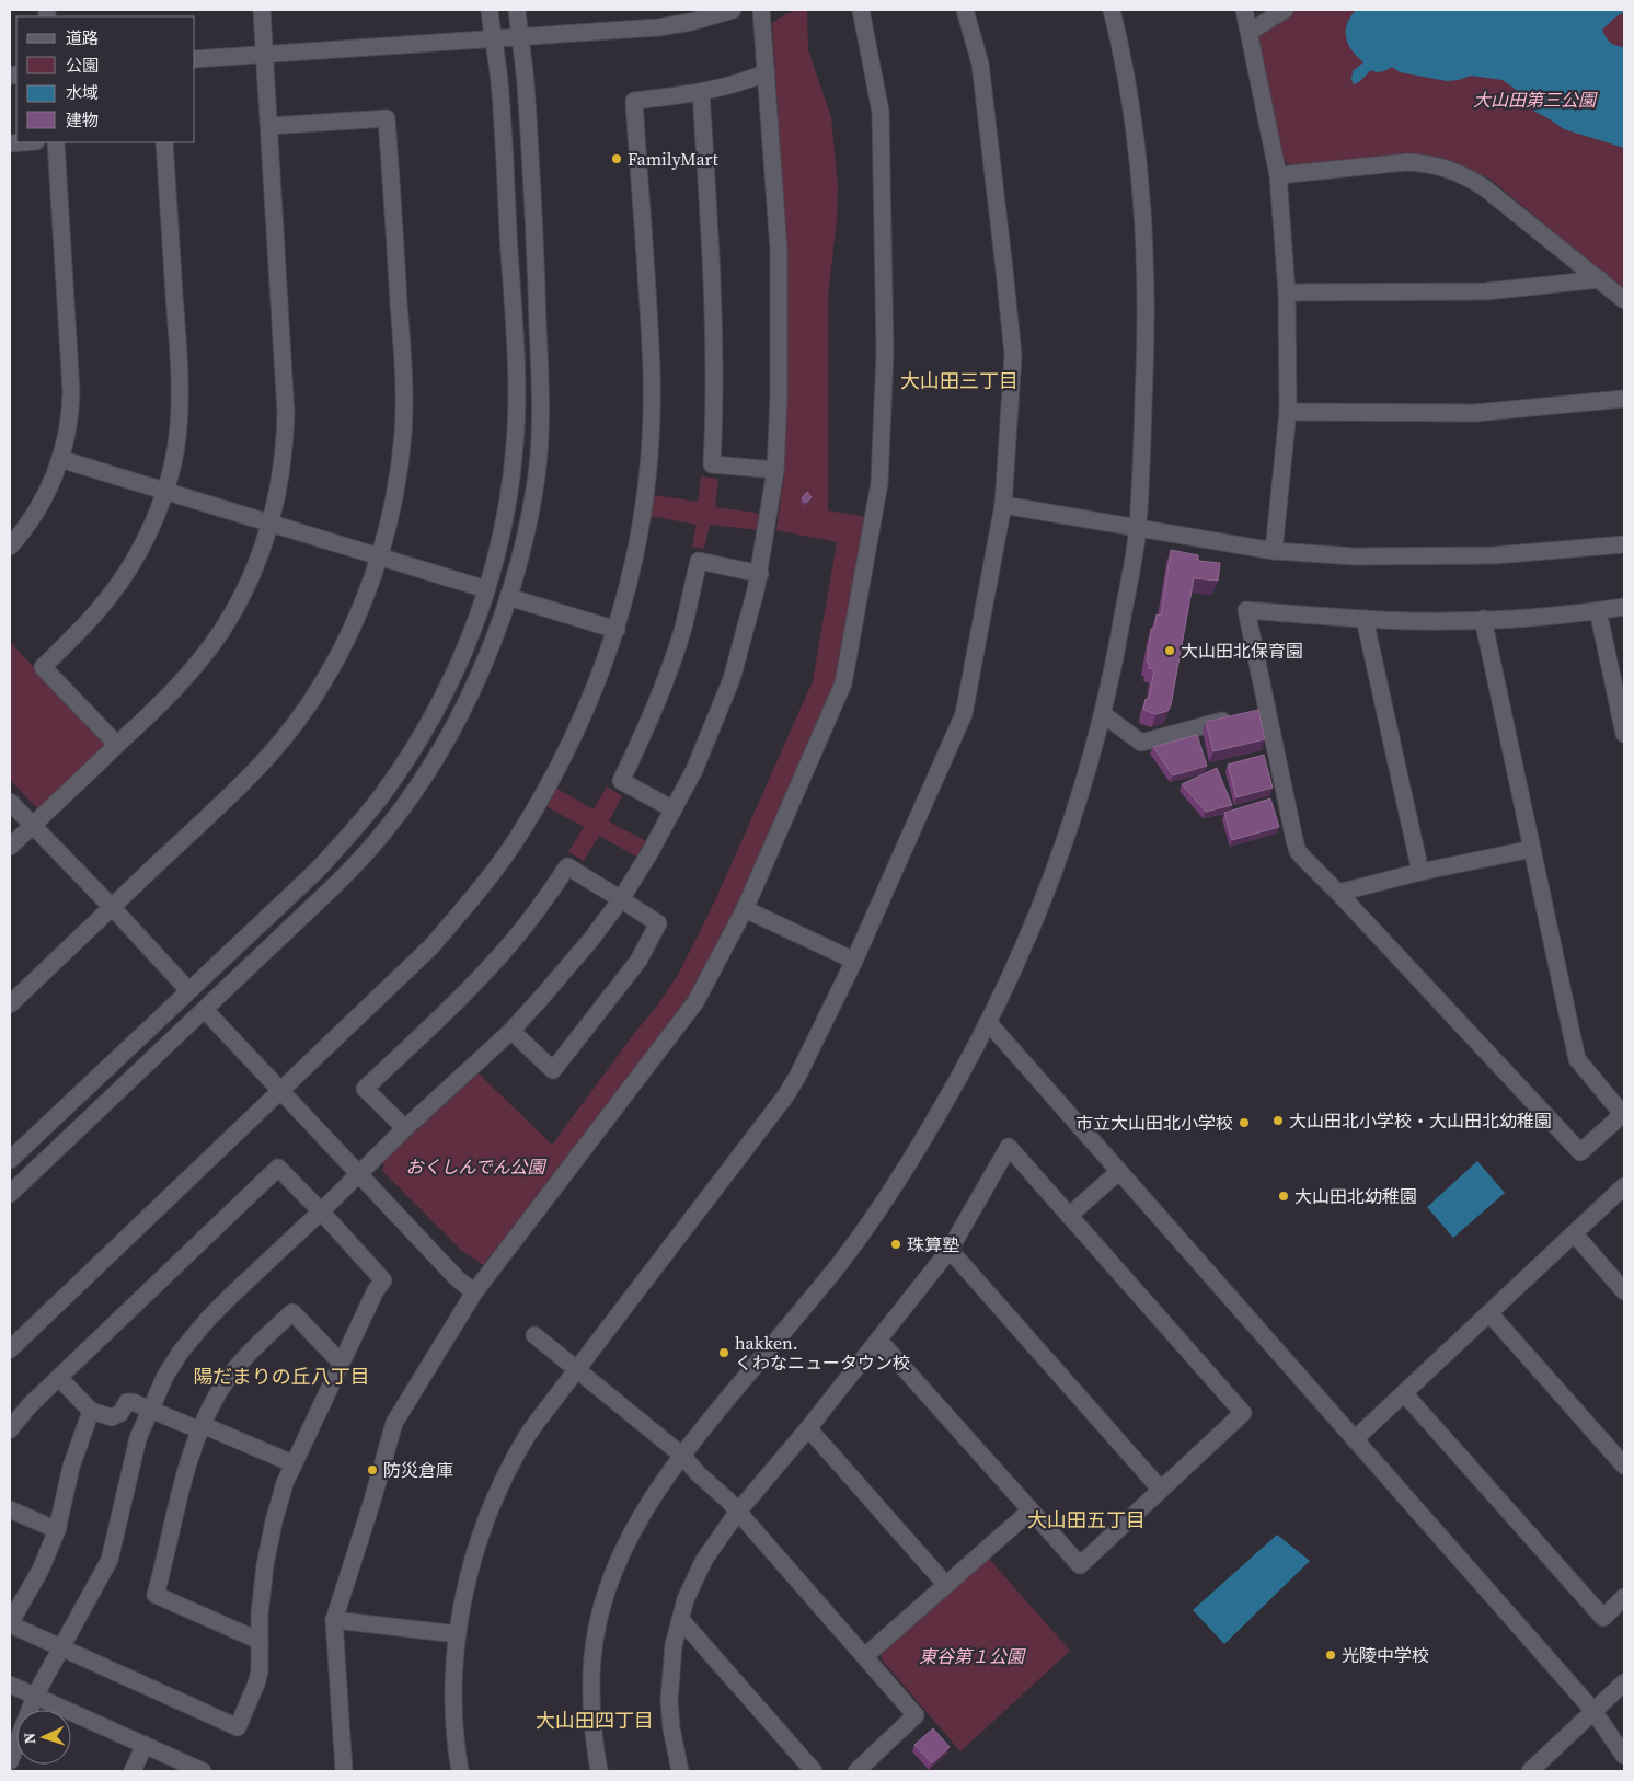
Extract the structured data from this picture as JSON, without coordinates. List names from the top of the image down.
{
  "districts": [
    "大山田三丁目",
    "陽だまりの丘八丁目",
    "大山田五丁目",
    "大山田四丁目"
  ],
  "parks": ["大山田第三公園", "おくしんでん公園", "東谷第１公園"],
  "places": [
    "FamilyMart",
    "大山田北保育園",
    "大山田北小学校・大山田北幼稚園",
    "市立大山田北小学校",
    "大山田北幼稚園",
    "珠算塾",
    "hakken. くわなニュータウン校",
    "防災倉庫",
    "光陵中学校"
  ],
  "legend": [
    "道路",
    "公園",
    "水域",
    "建物"
  ],
  "north": "left"
}
